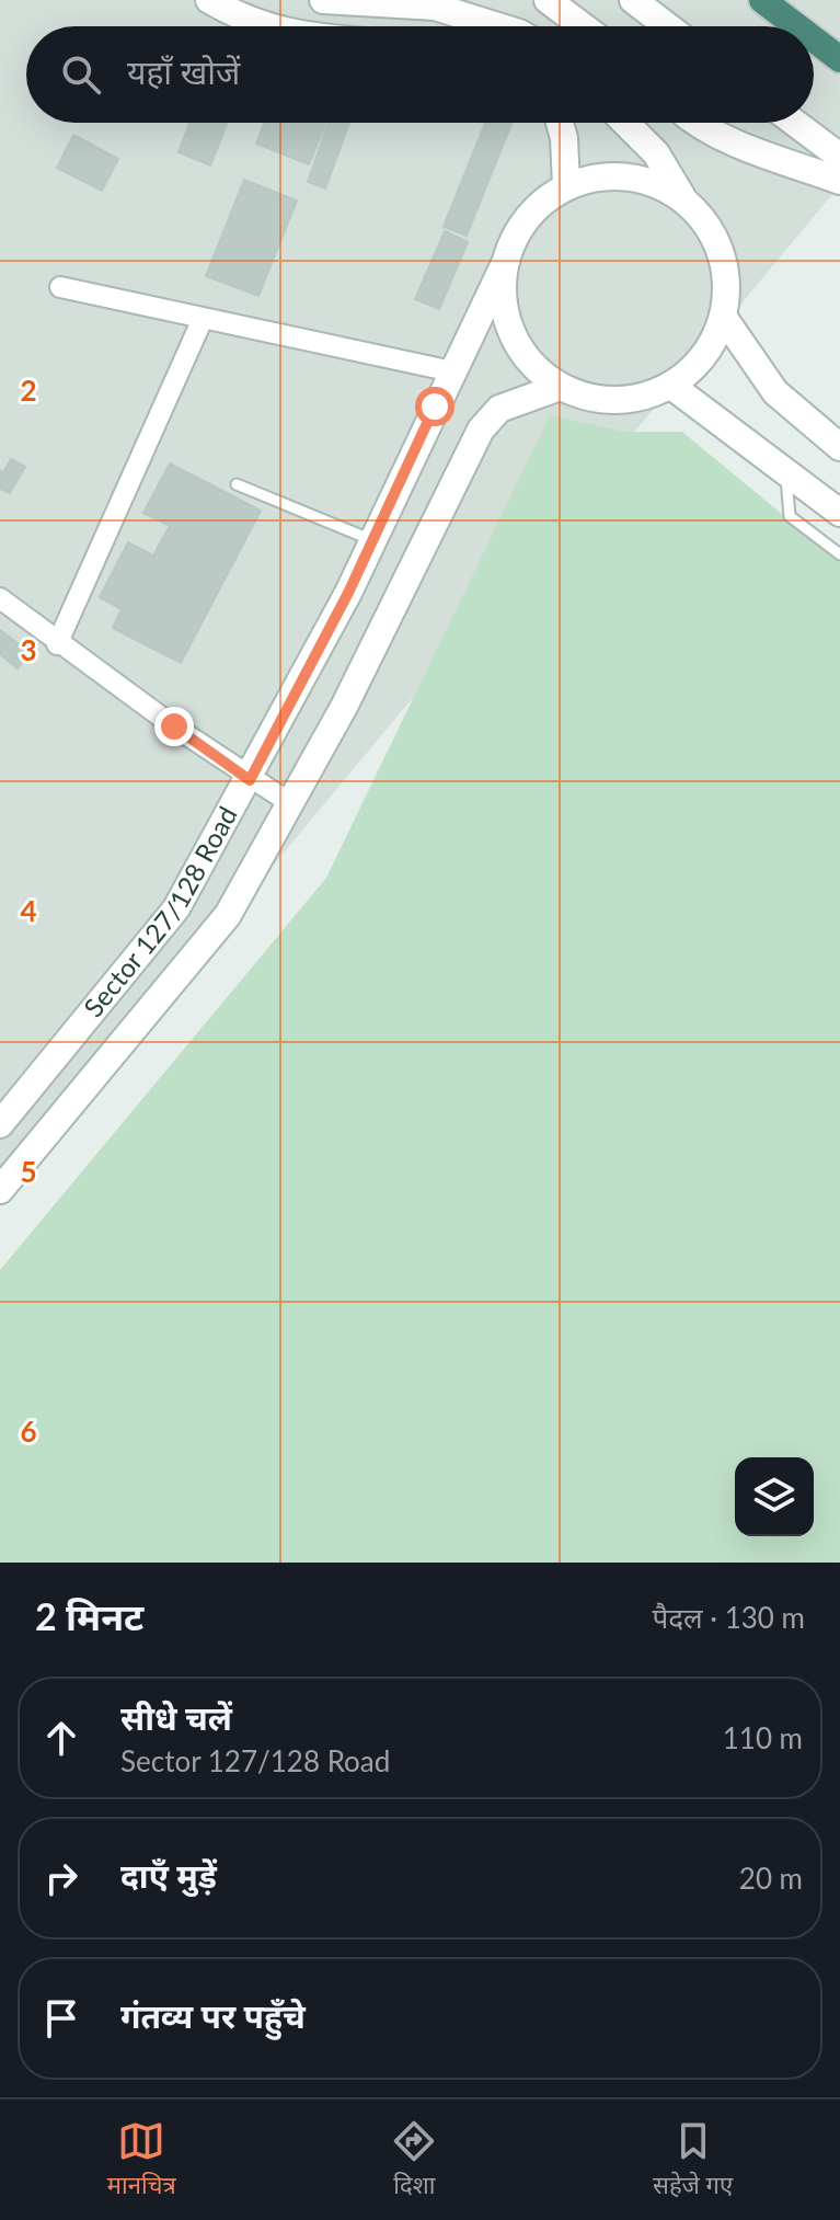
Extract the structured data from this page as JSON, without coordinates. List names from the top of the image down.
{
  "streets": {
    "street": ["Sector 127/128 Road"]
  },
  "page": {
    "search": "यहाँ खोजें",
    "heading": ["2 मिनट", "पैदल · 130 m"],
    "list": [
      ["सीधे चलें", "Sector 127/128 Road", "110 m"],
      ["दाएँ मुड़ें", "20 m"],
      "गंतव्य पर पहुँचे"
    ],
    "nav": ["मानचित्र", "दिशा", "सहेजे गए"]
  },
  "grid": {
    "rows": [
      "2",
      "3",
      "4",
      "5",
      "6"
    ]
  }
}
